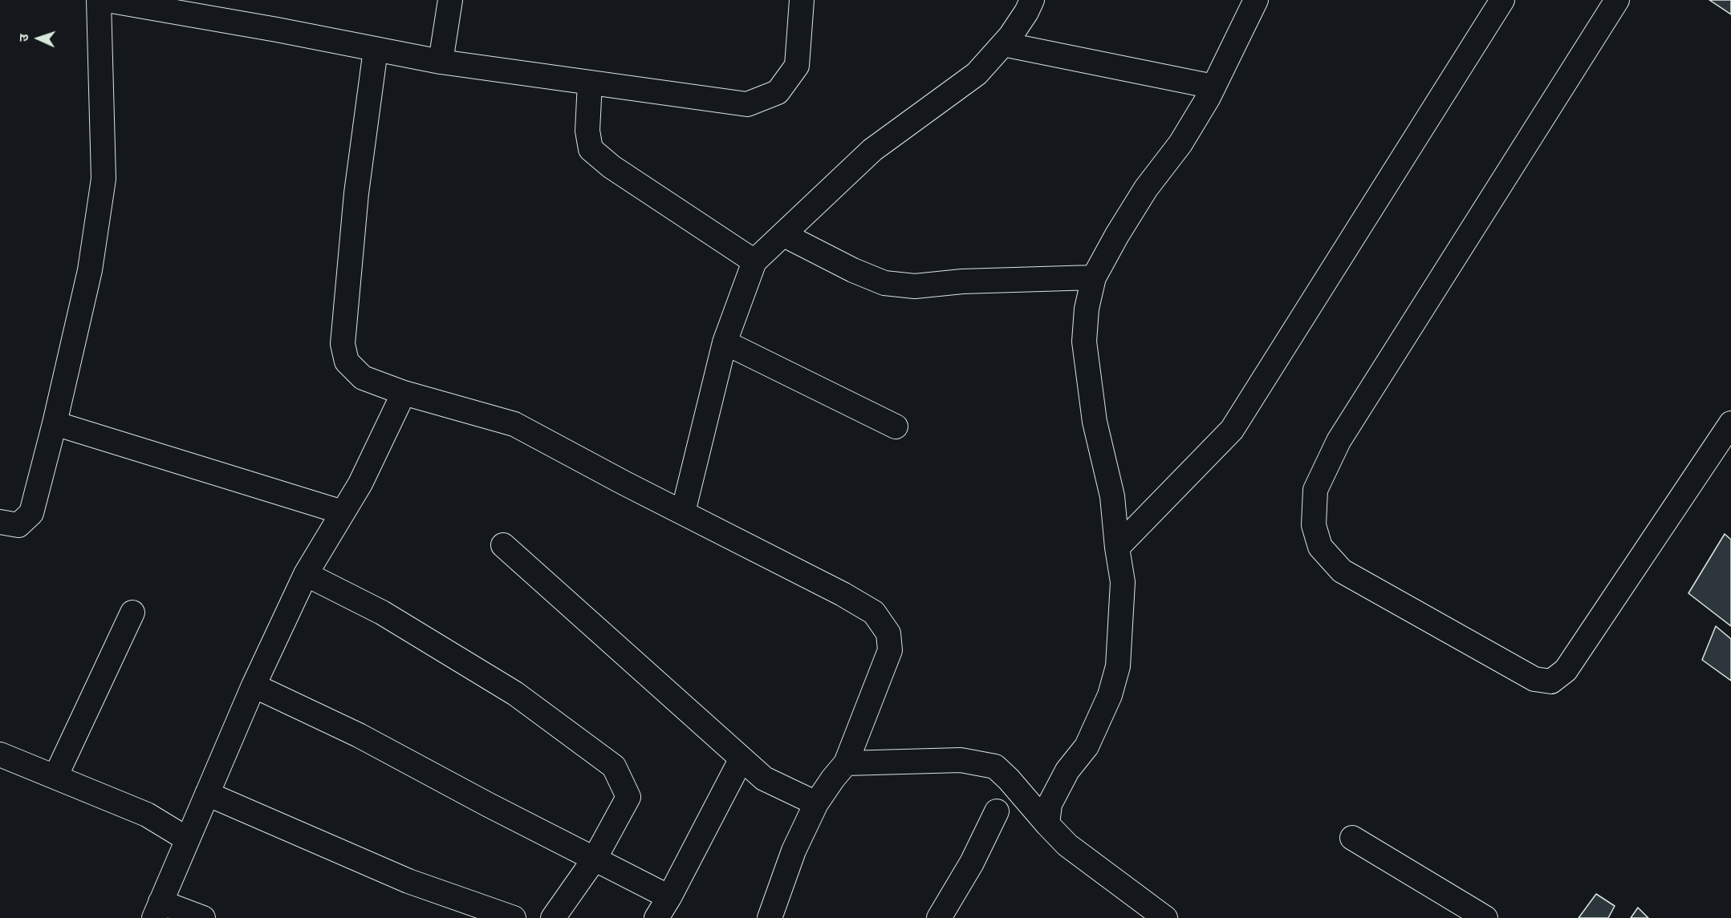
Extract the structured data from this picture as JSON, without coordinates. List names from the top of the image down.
{
  "north": "left"
}
